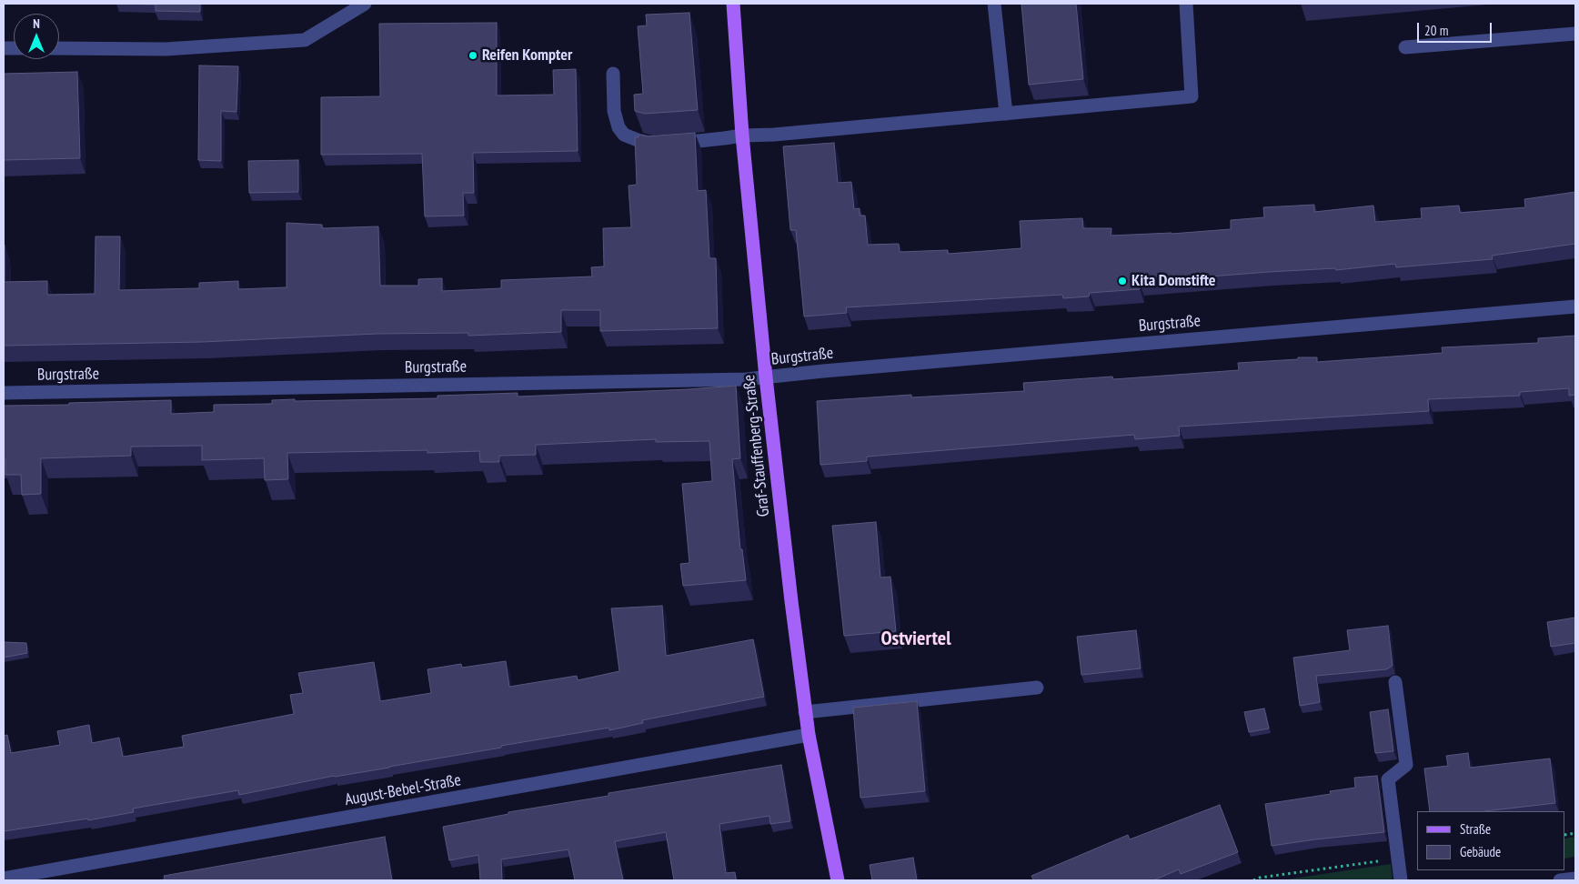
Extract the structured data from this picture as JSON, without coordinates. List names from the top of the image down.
{
  "streets": {
    "main road": ["Graf-Stauffenberg-Straße"],
    "street": ["Burgstraße", "August-Bebel-Straße"]
  },
  "crossings": [
    ["Burgstraße", "Graf-Stauffenberg-Straße"],
    ["Graf-Stauffenberg-Straße", "August-Bebel-Straße"]
  ],
  "districts": ["Ostviertel"],
  "places": ["Reifen Kompter", "Kita Domstifte"],
  "legend": ["Straße", "Gebäude"],
  "scale_bar": "20 m",
  "north": "top"
}
